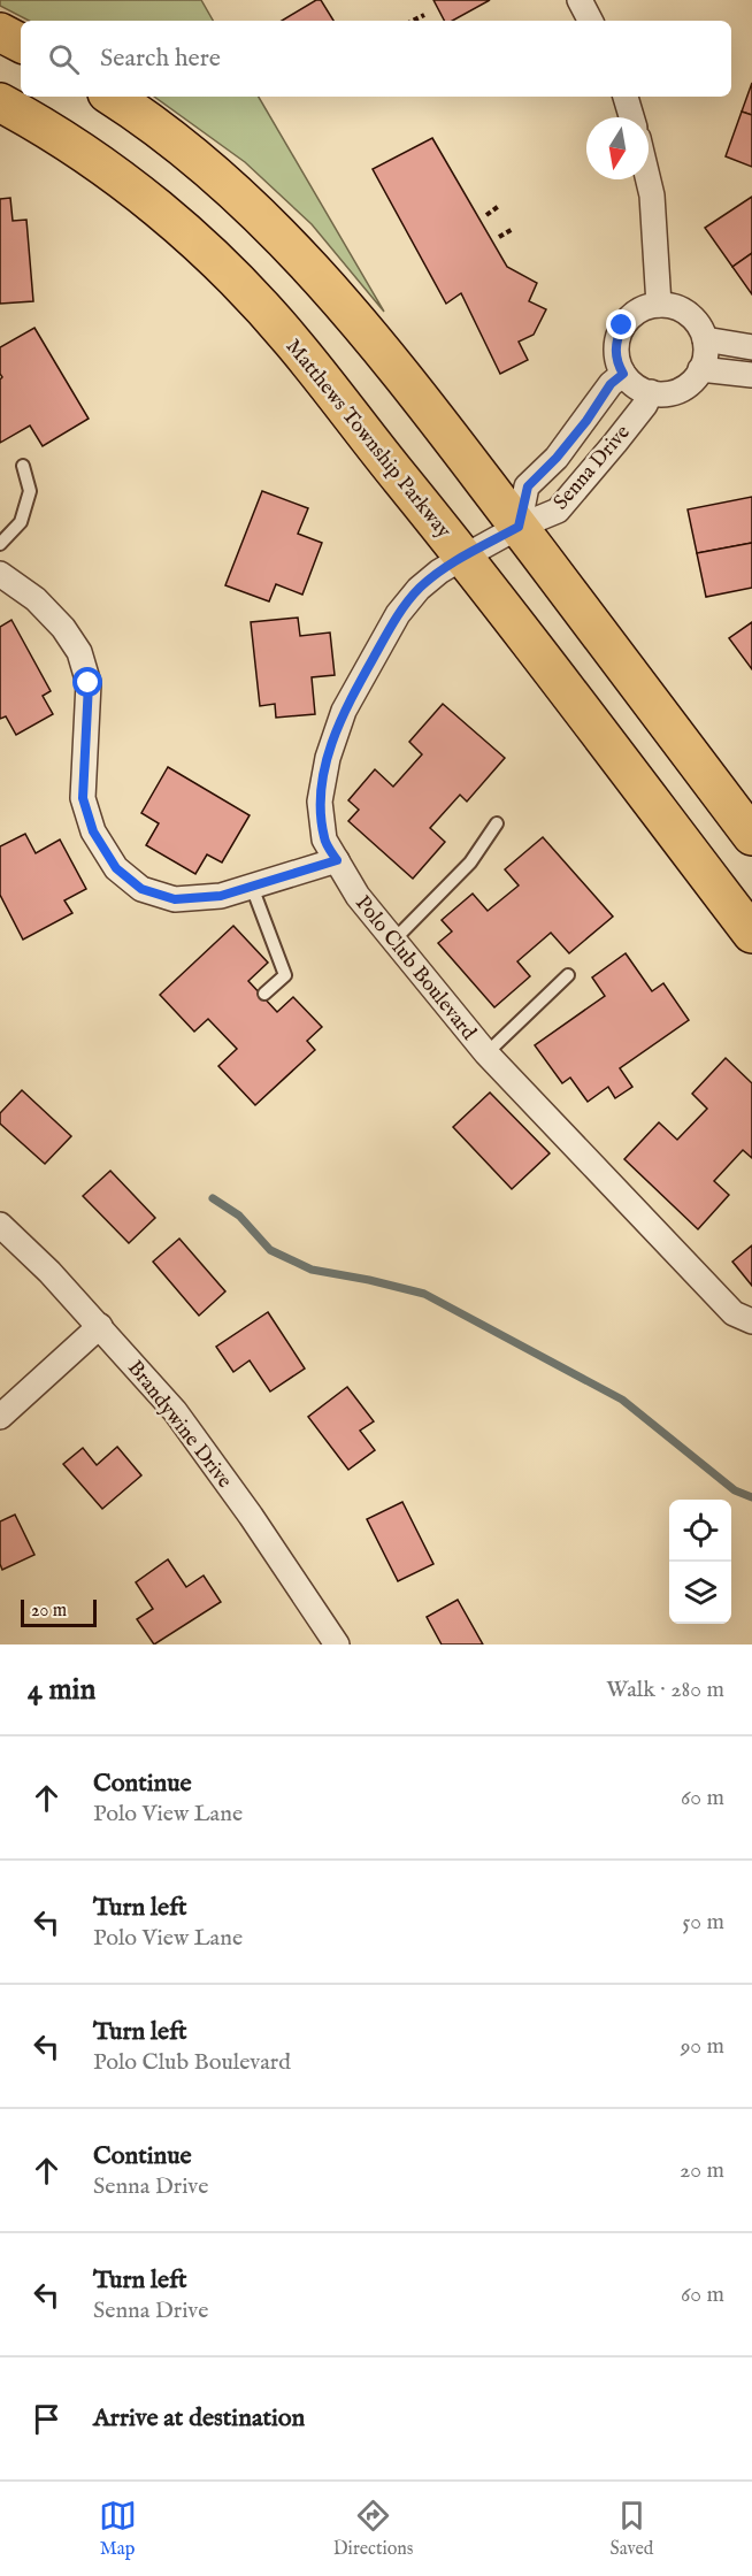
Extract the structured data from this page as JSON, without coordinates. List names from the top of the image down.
{
  "streets": {
    "main road": ["Matthews Township Parkway"],
    "street": ["Senna Drive", "Polo Club Boulevard", "Brandywine Drive"]
  },
  "crossings": [
    ["Matthews Township Parkway", "Senna Drive"],
    ["Matthews Township Parkway", "Polo Club Boulevard"],
    ["Senna Drive", "Polo Club Boulevard"]
  ],
  "scale_bar": "20 m",
  "north": "bottom",
  "page": {
    "search": "Search here",
    "scale": "20 m",
    "heading": ["4 min", "Walk · 280 m"],
    "list": [
      ["Continue", "Polo View Lane", "60 m"],
      ["Turn left", "Polo View Lane", "50 m"],
      ["Turn left", "Polo Club Boulevard", "90 m"],
      ["Continue", "Senna Drive", "20 m"],
      ["Turn left", "Senna Drive", "60 m"],
      "Arrive at destination"
    ],
    "nav": ["Map", "Directions", "Saved"]
  }
}
